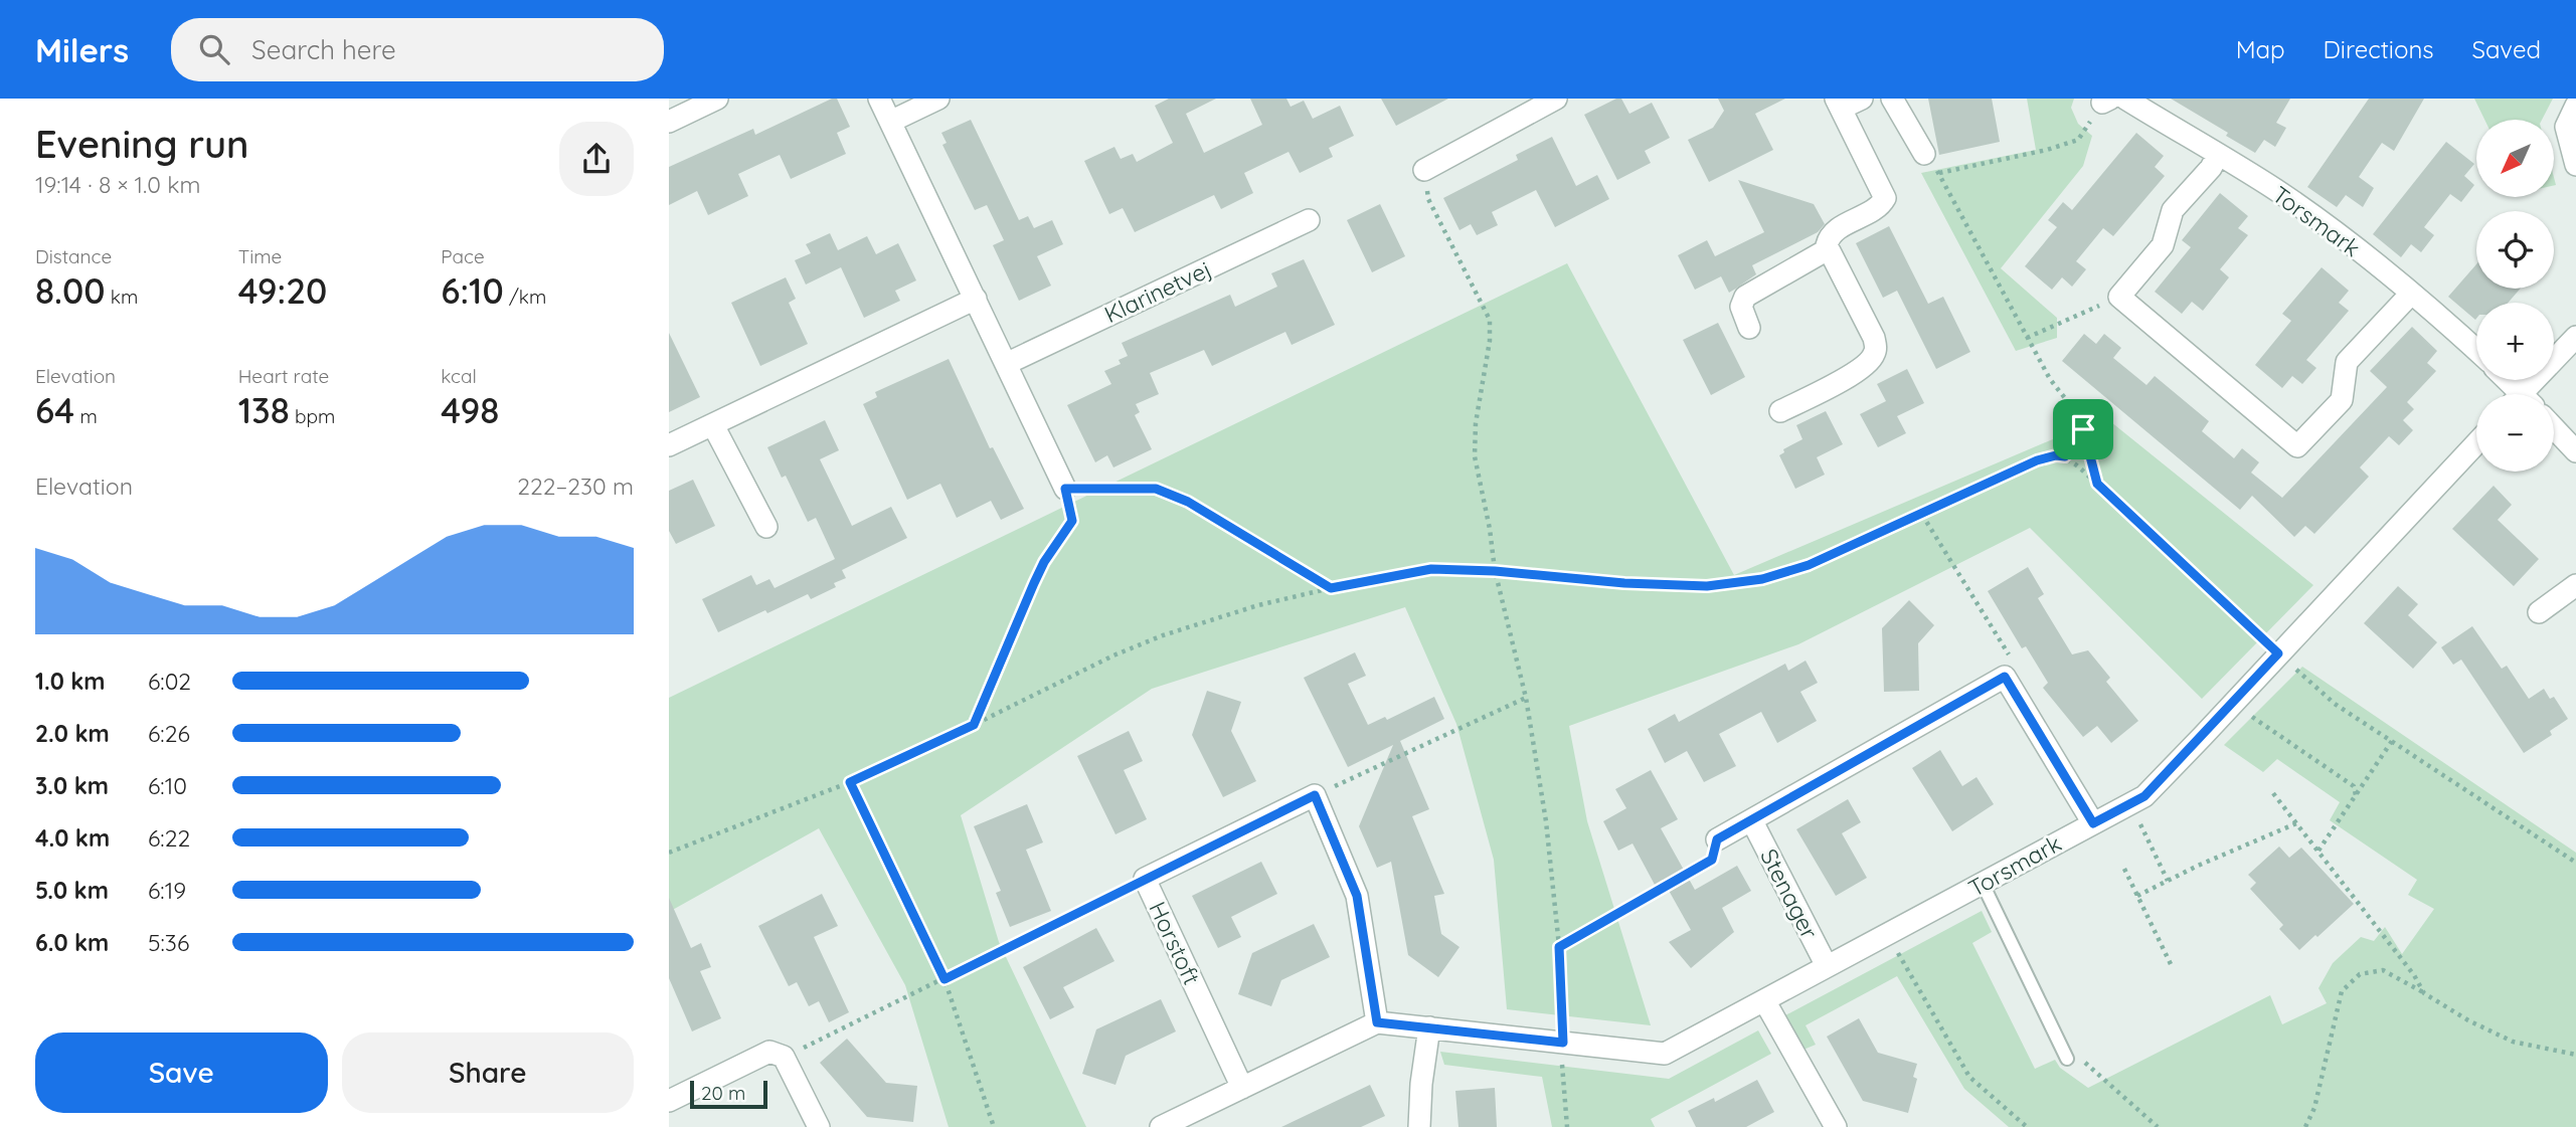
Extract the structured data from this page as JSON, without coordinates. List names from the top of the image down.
{
  "streets": {
    "street": [
      "Torsmark",
      "Klarinetvej",
      "Stenager",
      "Horstoft"
    ]
  },
  "crossings": [
    ["Torsmark", "Stenager"]
  ],
  "scale_bar": "20 m",
  "north": "bottom left",
  "page": {
    "header": "Milers",
    "search": "Search here",
    "nav": ["Map", "Directions", "Saved"],
    "heading": ["Evening run", "19:14 · 8 × 1.0 km"],
    "map_buttons": ["+", "−"],
    "stats": [
      ["Distance", "8.00 km"],
      ["Time", "49:20"],
      ["Pace", "6:10 /km"],
      ["Elevation", "64 m"],
      ["Heart rate", "138 bpm"],
      ["kcal", "498"]
    ],
    "chart": ["Elevation", "222–230 m"],
    "list": [
      {
        "name": "1.0 km",
        "note": "6:02"
      },
      {
        "name": "2.0 km",
        "note": "6:26"
      },
      {
        "name": "3.0 km",
        "note": "6:10"
      },
      {
        "name": "4.0 km",
        "note": "6:22"
      },
      {
        "name": "5.0 km",
        "note": "6:19"
      },
      {
        "name": "6.0 km",
        "note": "5:36"
      }
    ],
    "buttons": ["Save", "Share"],
    "scale": "20 m"
  }
}
